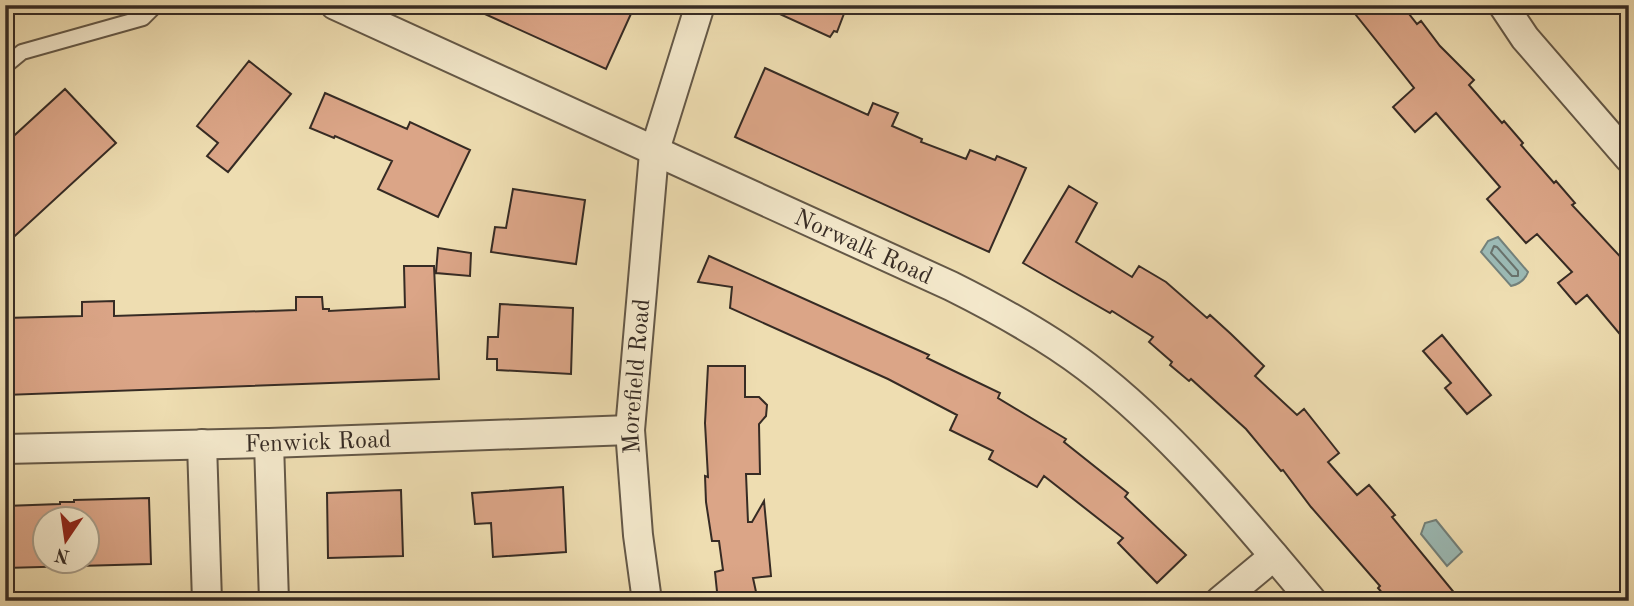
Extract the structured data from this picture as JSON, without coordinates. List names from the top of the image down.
{
  "streets": {
    "street": ["Norwalk Road", "Morefield Road", "Fenwick Road"]
  },
  "crossings": [
    ["Norwalk Road", "Morefield Road"],
    ["Morefield Road", "Fenwick Road"]
  ],
  "north": "bottom"
}
